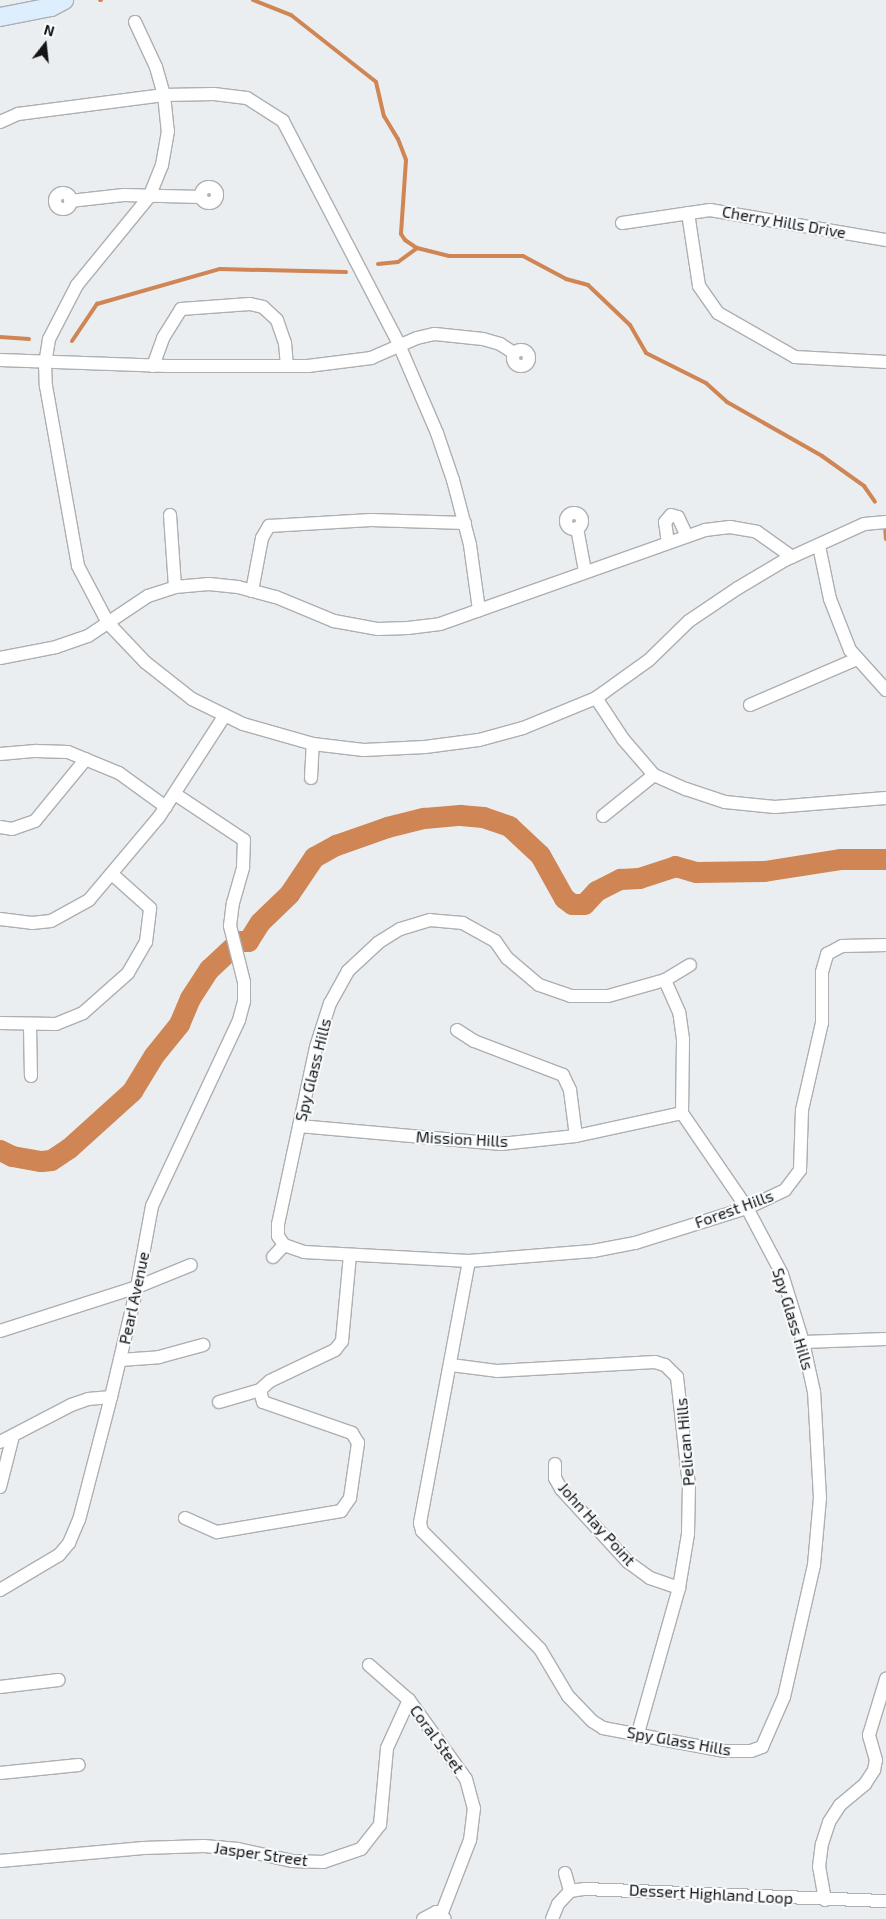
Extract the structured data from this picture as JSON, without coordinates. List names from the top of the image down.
{
  "streets": {
    "street": [
      "Cherry Hills Drive",
      "Spy Glass Hills",
      "Mission Hills",
      "Forest Hills",
      "Pearl Avenue",
      "Pelican Hills",
      "John Hay Point",
      "Coral Steet",
      "Jasper Street",
      "Dessert Highland Loop"
    ]
  },
  "crossings": [
    ["Spy Glass Hills", "Mission Hills"],
    ["Spy Glass Hills", "Forest Hills"],
    ["Spy Glass Hills", "Pelican Hills"],
    ["Pelican Hills", "John Hay Point"],
    ["Coral Steet", "Jasper Street"]
  ],
  "north": "top"
}
